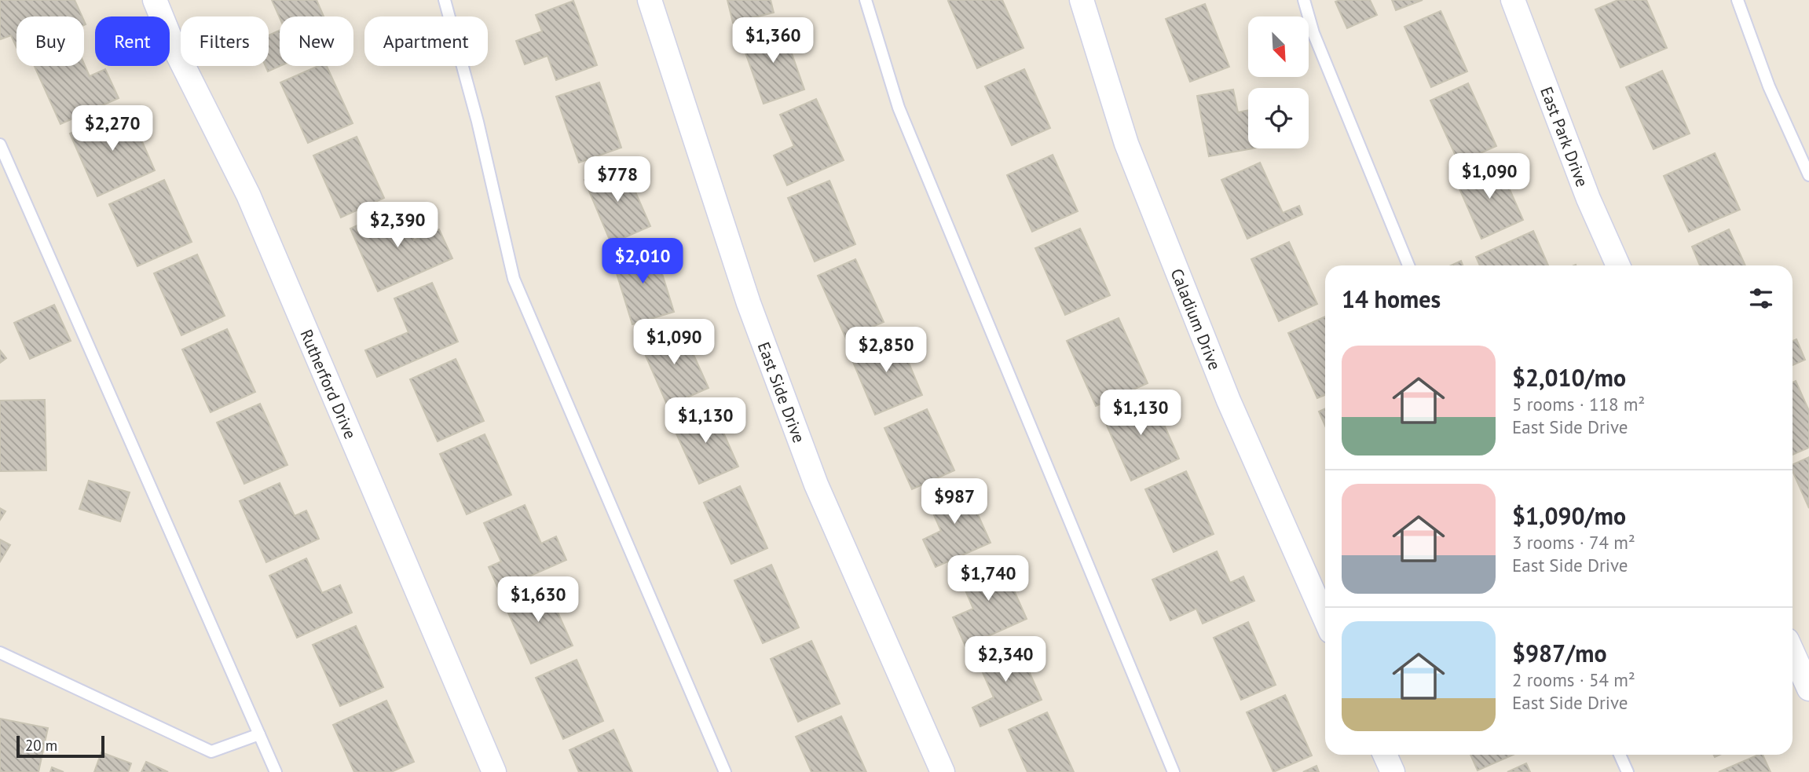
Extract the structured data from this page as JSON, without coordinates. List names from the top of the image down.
{
  "streets": {
    "street": [
      "East Park Drive",
      "Caladium Drive",
      "Rutherford Drive",
      "East Side Drive"
    ]
  },
  "scale_bar": "20 m",
  "north": "bottom right",
  "page": {
    "chip": [
      "Buy",
      "Rent",
      "Filters",
      "New",
      "Apartment"
    ],
    "price": [
      "$1,360",
      "$2,270",
      "$1,090",
      "$778",
      "$2,390",
      "$2,010",
      "$1,090",
      "$2,850",
      "$1,130",
      "$1,130",
      "$987",
      "$1,740",
      "$1,630",
      "$2,340"
    ],
    "heading": "14 homes",
    "list": [
      {
        "name": "$2,010/mo",
        "note": "5 rooms · 118 m² · East Side Drive"
      },
      {
        "name": "$1,090/mo",
        "note": "3 rooms · 74 m² · East Side Drive"
      },
      {
        "name": "$987/mo",
        "note": "2 rooms · 54 m² · East Side Drive"
      }
    ],
    "scale": "20 m"
  }
}
